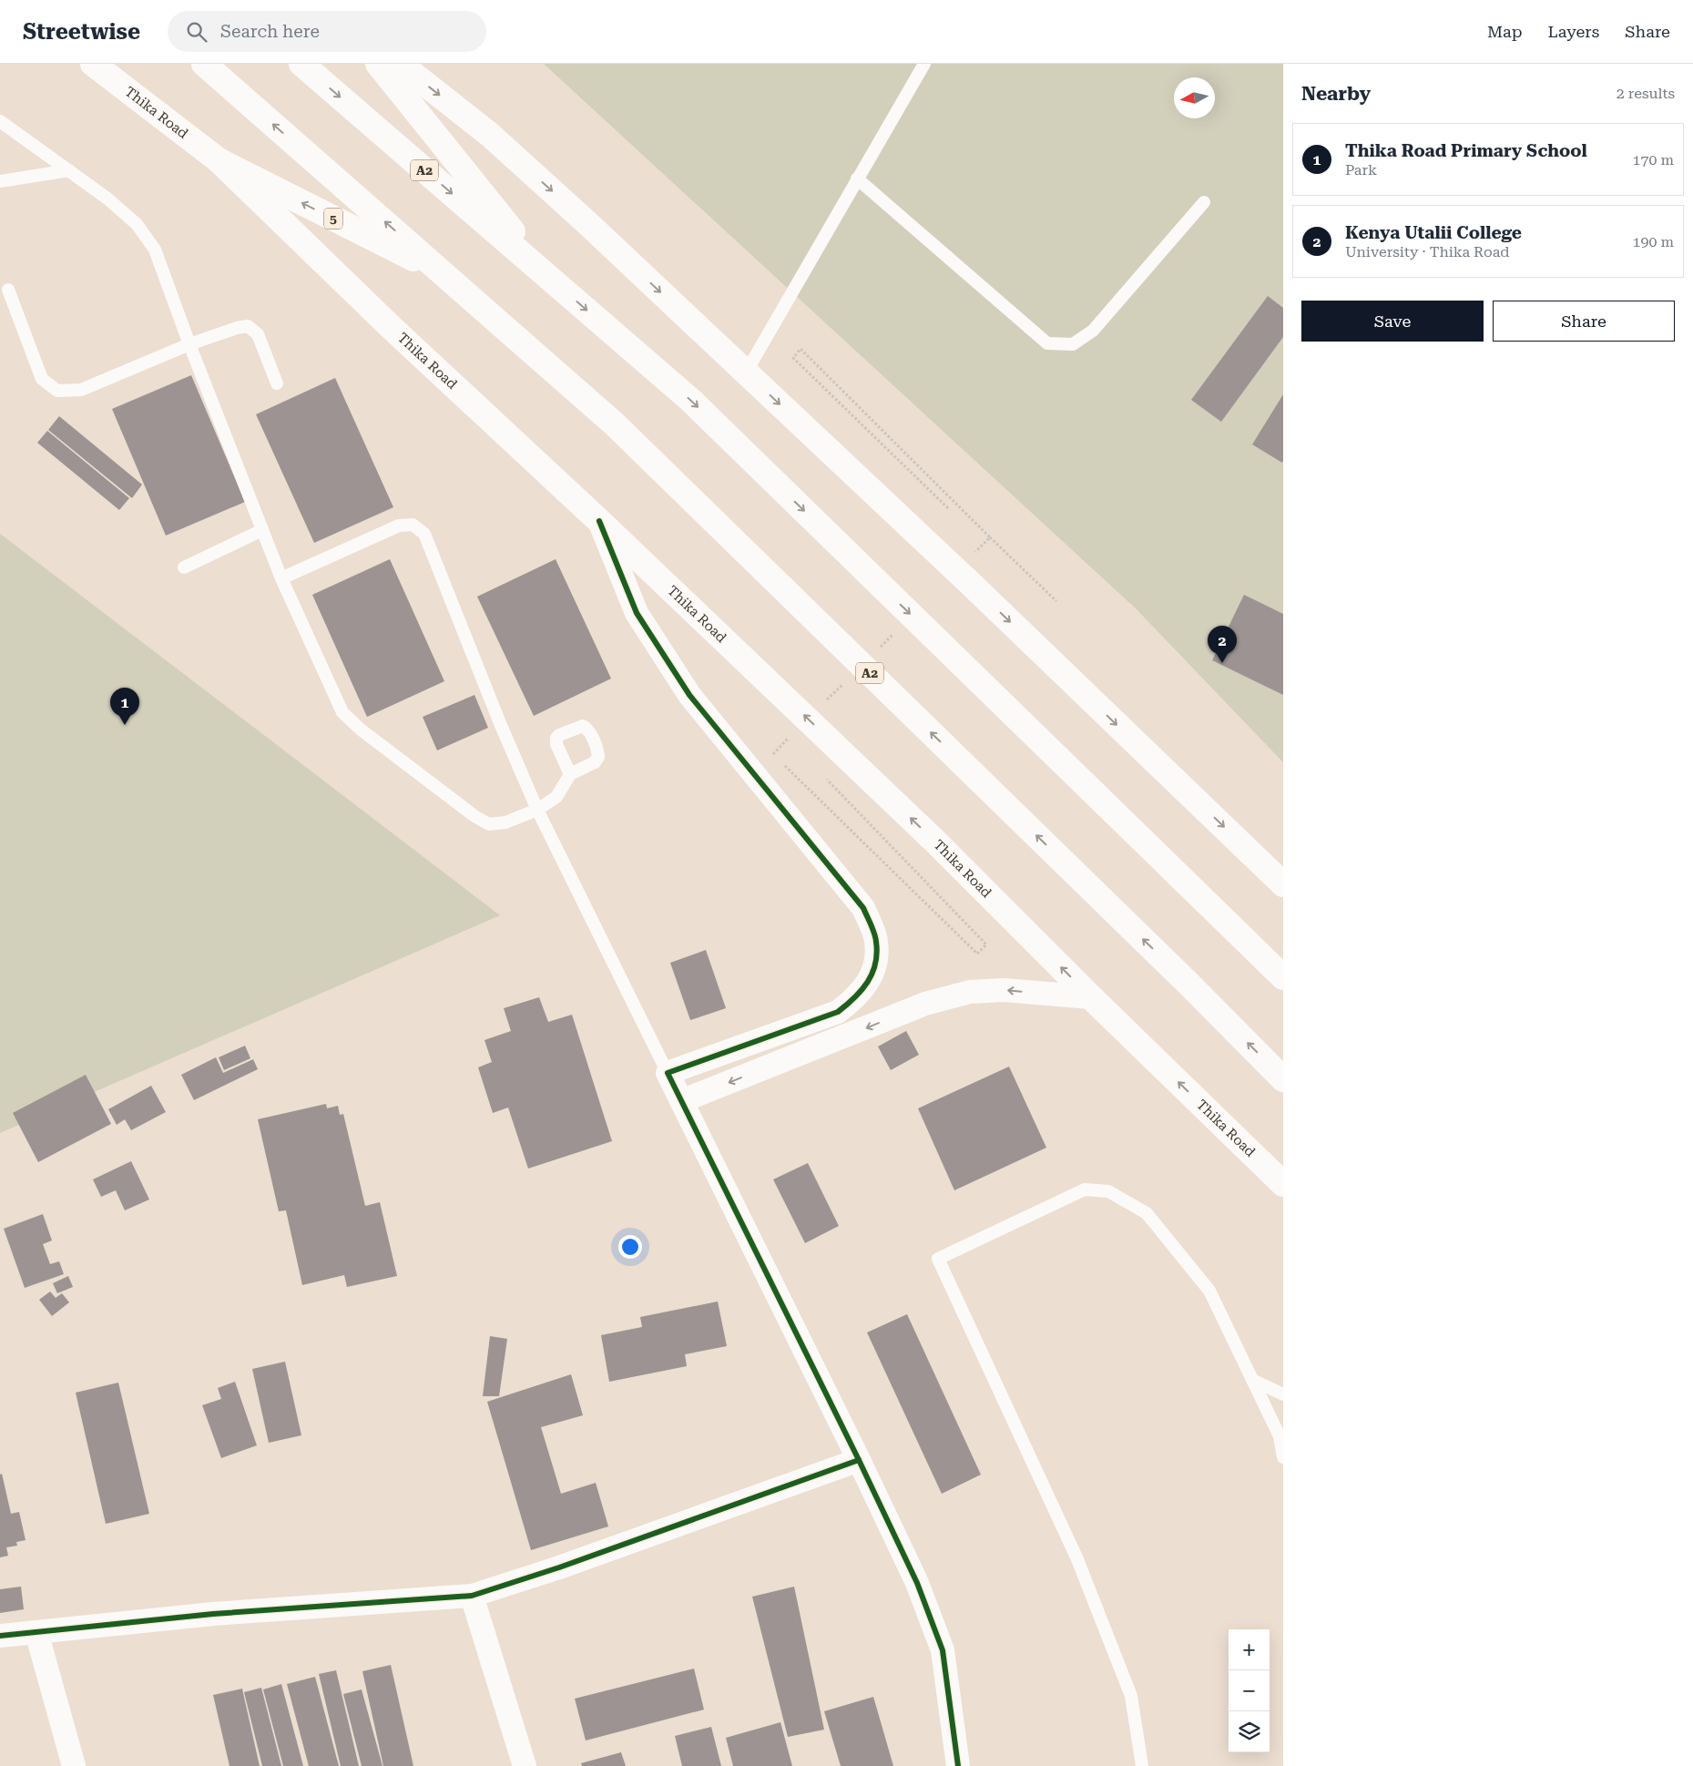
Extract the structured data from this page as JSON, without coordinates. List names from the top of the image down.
{
  "streets": {
    "main road": ["Thika Road", "A2", "5"]
  },
  "crossings": [
    ["Thika Road", "5"],
    ["A2", "5"]
  ],
  "north": "left",
  "page": {
    "header": "Streetwise",
    "search": "Search here",
    "nav": ["Map", "Layers", "Share"],
    "heading": ["Nearby", "2 results"],
    "list": [
      {
        "mark": "1",
        "name": "Thika Road Primary School",
        "note": "Park",
        "value": "170 m"
      },
      {
        "mark": "2",
        "name": "Kenya Utalii College",
        "note": "University · Thika Road",
        "value": "190 m"
      }
    ],
    "buttons": ["Save", "Share"],
    "pins": ["2", "1"],
    "map_buttons": ["+", "−"]
  }
}
